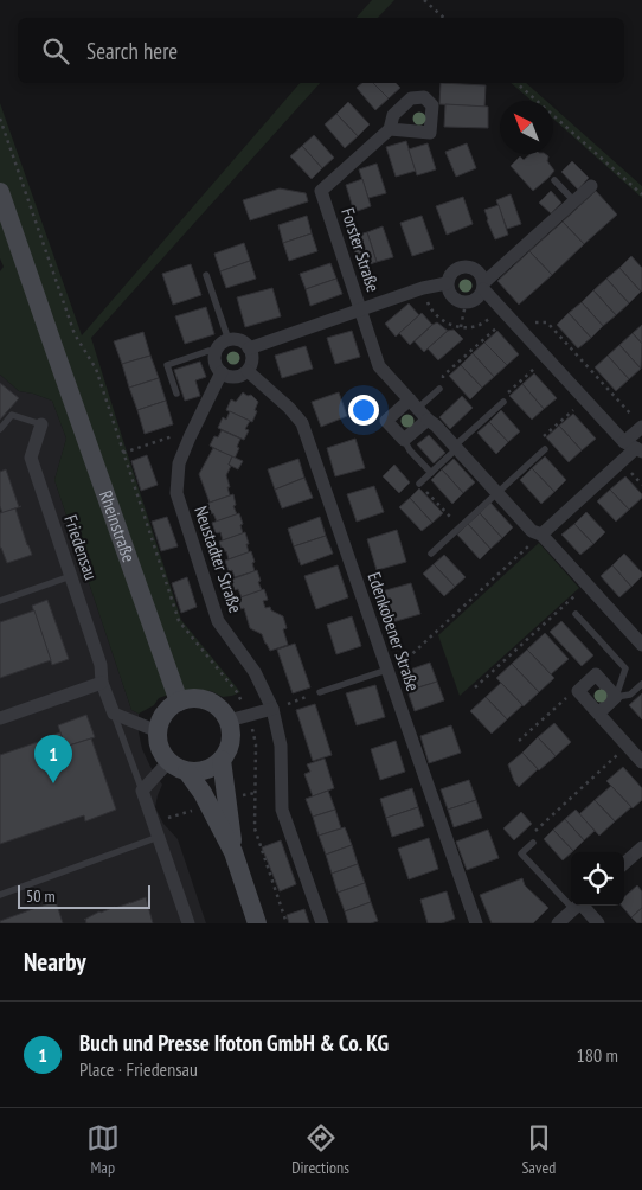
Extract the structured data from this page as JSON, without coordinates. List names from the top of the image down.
{
  "streets": {
    "main road": ["Rheinstraße"],
    "street": [
      "Forster Straße",
      "Friedensau",
      "Neustadter Straße",
      "Edenkobener Straße"
    ]
  },
  "crossings": [
    ["Neustadter Straße", "Edenkobener Straße"]
  ],
  "scale_bar": "50 m",
  "north": "top left",
  "page": {
    "search": "Search here",
    "pins": "1",
    "scale": "50 m",
    "heading": "Nearby",
    "list": [
      {
        "mark": "1",
        "name": "Buch und Presse Ifoton GmbH & Co. KG",
        "note": "Place · Friedensau",
        "value": "180 m"
      }
    ],
    "nav": ["Map", "Directions", "Saved"]
  }
}
